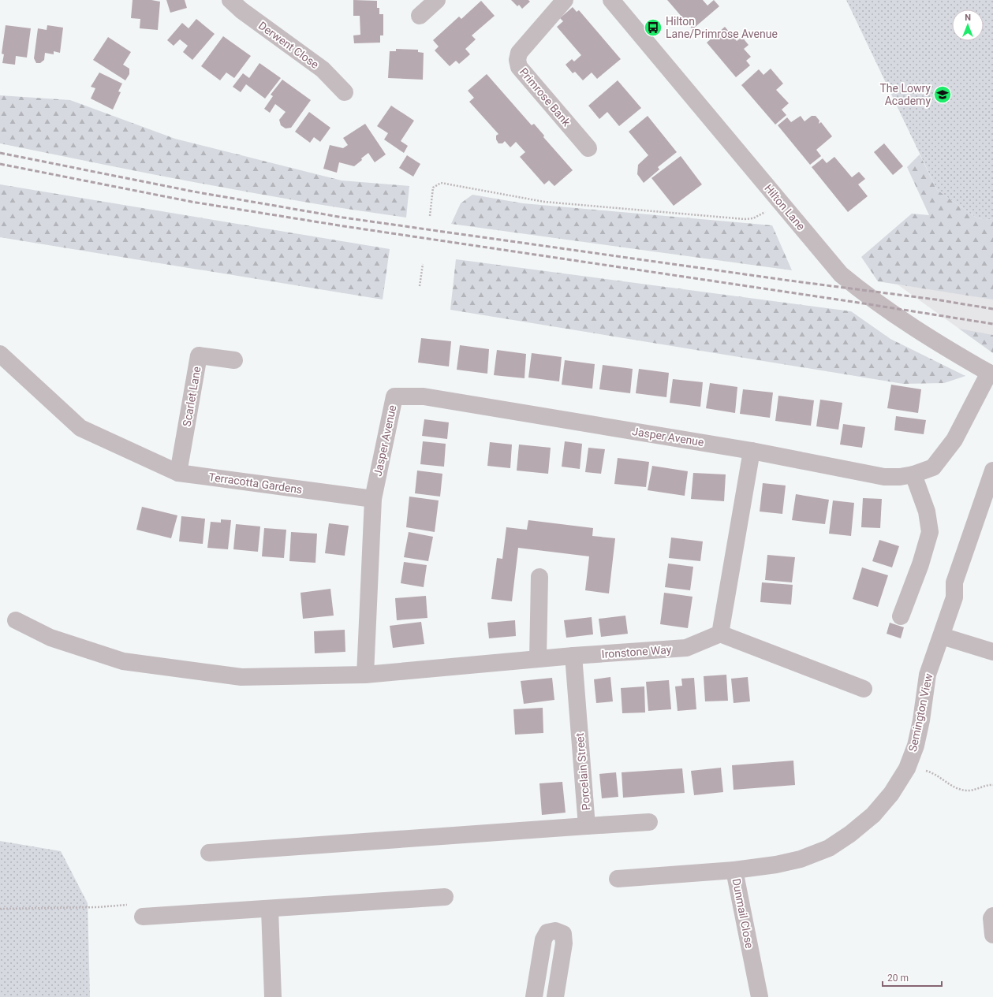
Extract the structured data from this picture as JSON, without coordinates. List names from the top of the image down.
{
  "streets": {
    "street": [
      "Derwent Close",
      "Primrose Bank",
      "Hilton Lane",
      "Scarlet Lane",
      "Jasper Avenue",
      "Terracotta Gardens",
      "Ironstone Way",
      "Semington View",
      "Porcelain Street",
      "Dunmail Close"
    ]
  },
  "crossings": [
    ["Hilton Lane", "Jasper Avenue"],
    ["Scarlet Lane", "Terracotta Gardens"],
    ["Jasper Avenue", "Terracotta Gardens"],
    ["Ironstone Way", "Porcelain Street"],
    ["Semington View", "Dunmail Close"]
  ],
  "places": {
    "bus stop": ["Hilton Lane/Primrose Avenue"],
    "school or university": ["The Lowry Academy"]
  },
  "scale_bar": "20 m",
  "north": "top"
}
